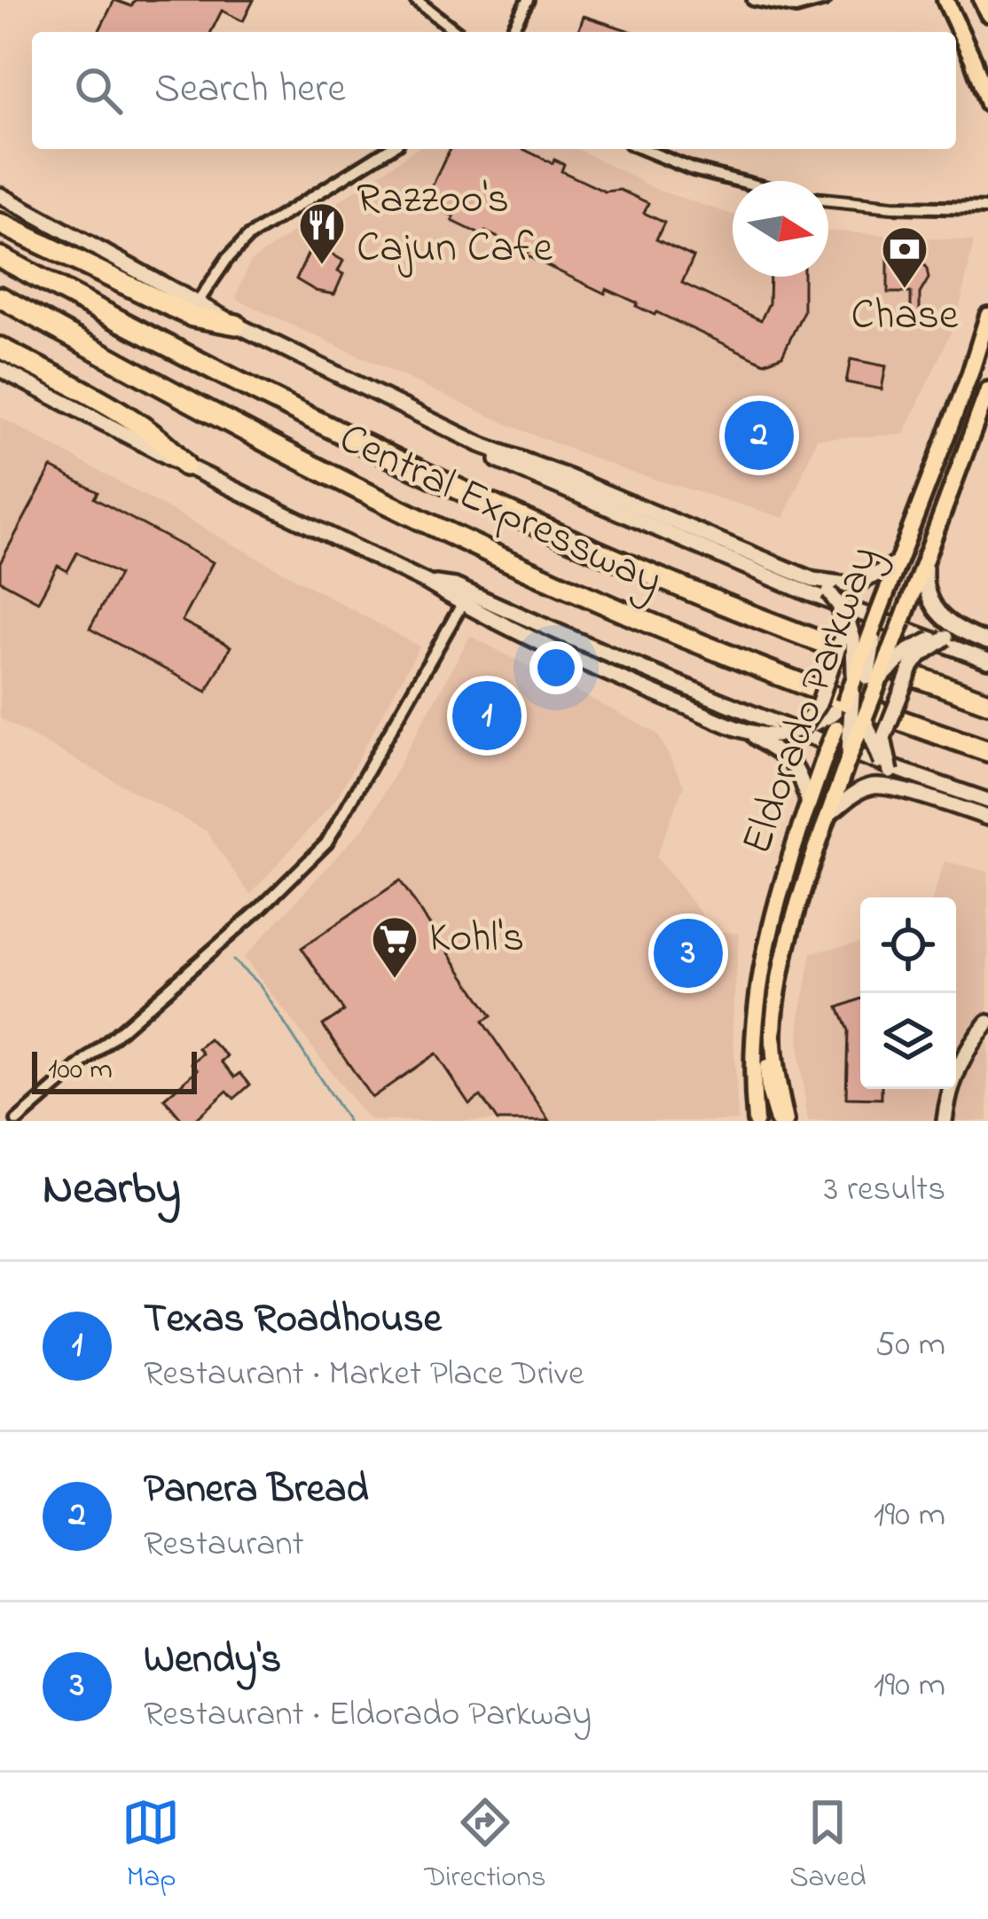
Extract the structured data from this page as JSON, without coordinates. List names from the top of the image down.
{
  "streets": {
    "highway": ["Central Expressway"],
    "main road": ["Eldorado Parkway"]
  },
  "places": {
    "restaurant": ["Razzoo's Cajun Cafe"],
    "bank": ["Chase"],
    "supermarket": ["Kohl's"]
  },
  "scale_bar": "100 m",
  "north": "right",
  "page": {
    "search": "Search here",
    "pins": ["2", "1", "3"],
    "scale": "100 m",
    "heading": ["Nearby", "3 results"],
    "list": [
      {
        "mark": "1",
        "name": "Texas Roadhouse",
        "note": "Restaurant · Market Place Drive",
        "value": "50 m"
      },
      {
        "mark": "2",
        "name": "Panera Bread",
        "note": "Restaurant",
        "value": "190 m"
      },
      {
        "mark": "3",
        "name": "Wendy's",
        "note": "Restaurant · Eldorado Parkway",
        "value": "190 m"
      }
    ],
    "nav": ["Map", "Directions", "Saved"]
  }
}
